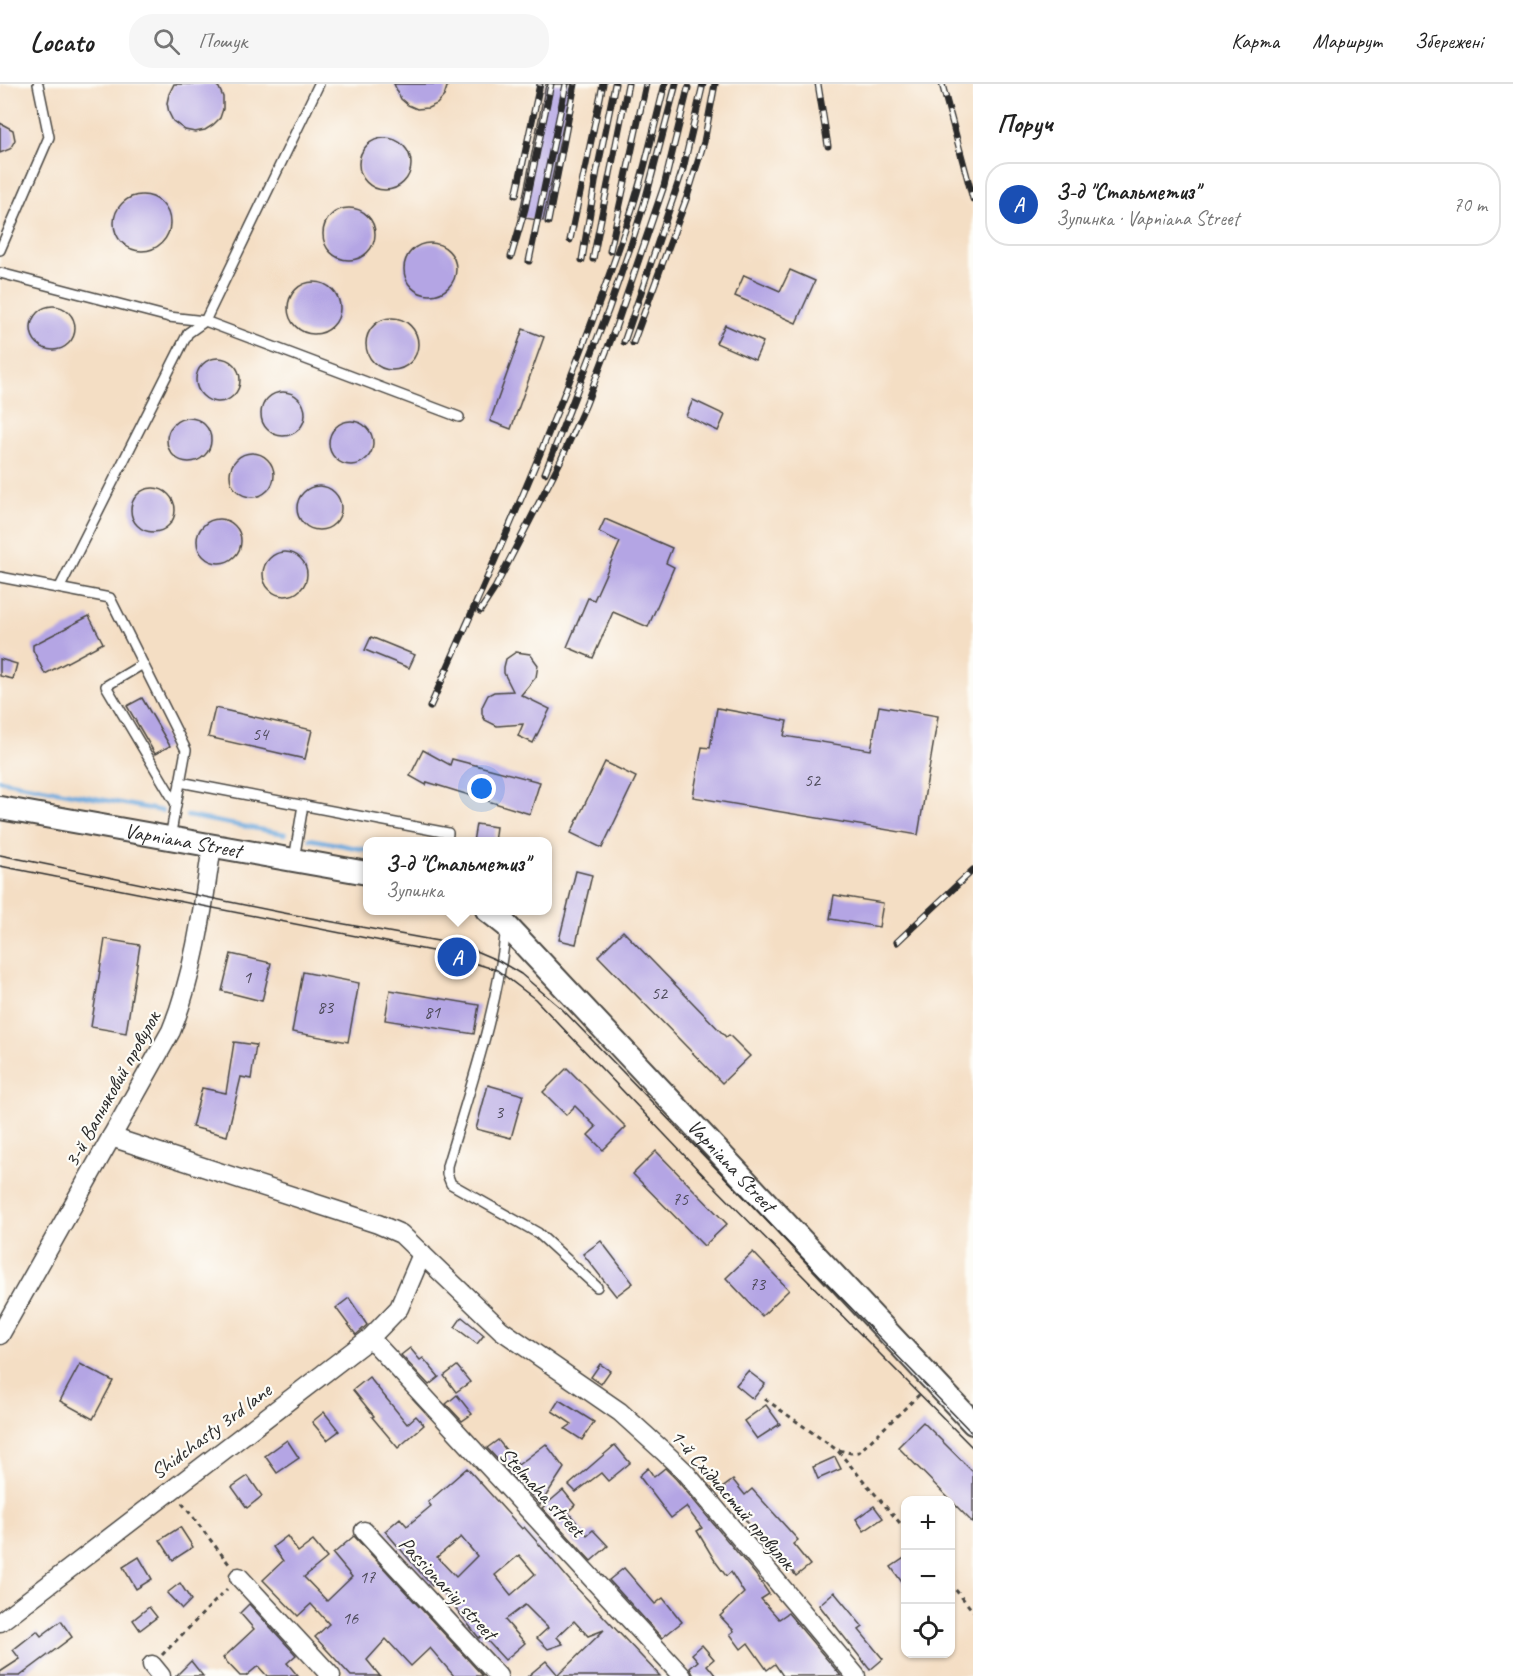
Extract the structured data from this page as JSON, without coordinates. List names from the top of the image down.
{
  "streets": {
    "street": [
      "Vapniana Street",
      "3-й Вапняковий провулок",
      "Shidchasty 3rd lane",
      "Stelmaha street",
      "1-й Східчастий провулок",
      "Passionariyi street"
    ]
  },
  "crossings": [
    ["Vapniana Street", "3-й Вапняковий провулок"],
    ["3-й Вапняковий провулок", "1-й Східчастий провулок"],
    ["Shidchasty 3rd lane", "Stelmaha street"],
    ["Shidchasty 3rd lane", "1-й Східчастий провулок"]
  ],
  "house_numbers": [
    "54",
    "52",
    "1",
    "52",
    "83",
    "81",
    "3",
    "75",
    "73",
    "17",
    "16"
  ],
  "page": {
    "header": "Locato",
    "search": "Пошук",
    "nav": ["Карта", "Маршрут", "Збережені"],
    "heading": "Поруч",
    "list": [
      {
        "mark": "A",
        "name": "З-д \"Стальметиз\"",
        "note": "Зупинка · Vapniana Street",
        "value": "70 m"
      }
    ],
    "popup": ["З-д \"Стальметиз\"", "Зупинка"],
    "pins": "A",
    "map_buttons": ["+", "−"]
  }
}
